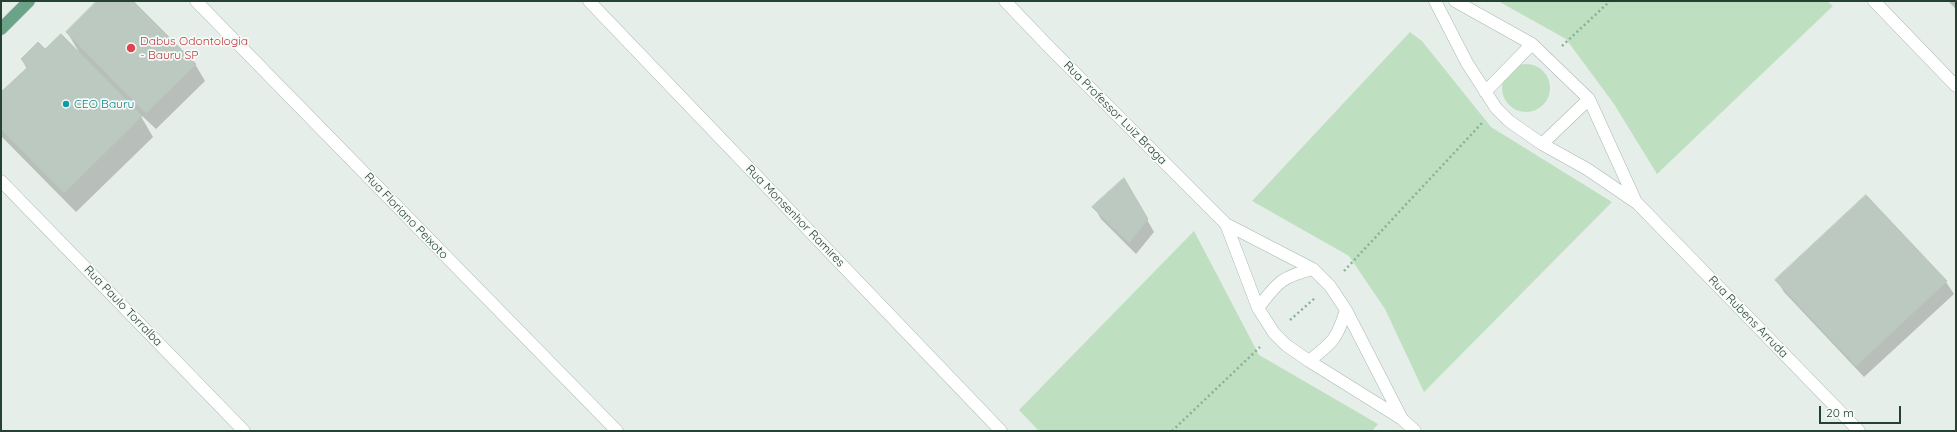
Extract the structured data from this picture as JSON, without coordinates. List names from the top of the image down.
{
  "streets": {
    "street": [
      "Rua Professor Luiz Braga",
      "Rua Floriano Peixoto",
      "Rua Monsenhor Ramires",
      "Rua Paulo Torralba",
      "Rua Rubens Arruda"
    ]
  },
  "places": ["Dabus Odontologia - Bauru SP", "CEO Bauru"],
  "scale_bar": "20 m"
}
